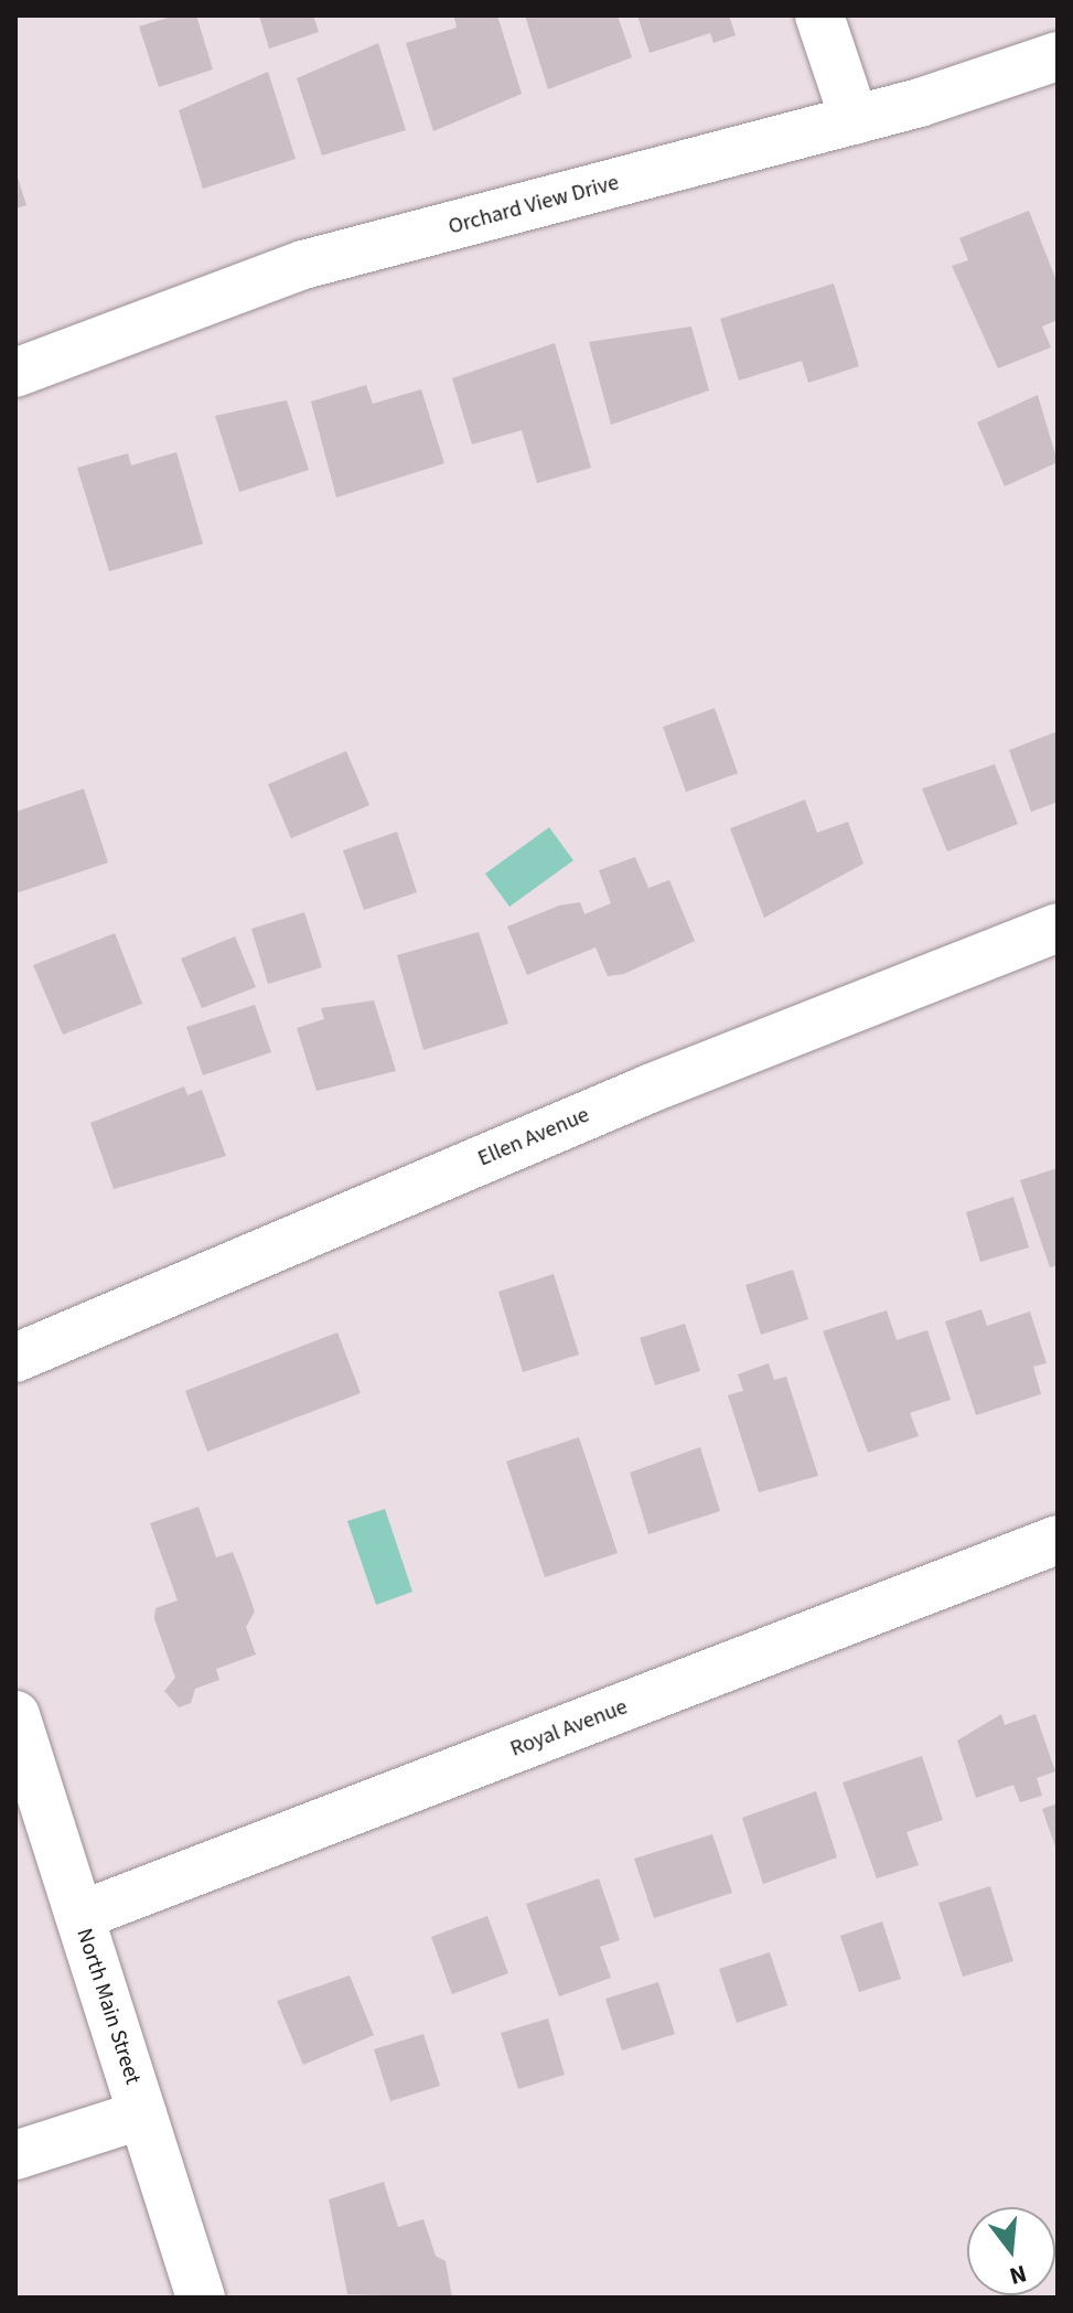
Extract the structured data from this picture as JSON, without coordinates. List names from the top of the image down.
{
  "streets": {
    "street": [
      "Orchard View Drive",
      "Ellen Avenue",
      "Royal Avenue",
      "North Main Street"
    ]
  },
  "crossings": [
    ["Royal Avenue", "North Main Street"]
  ],
  "north": "bottom"
}
